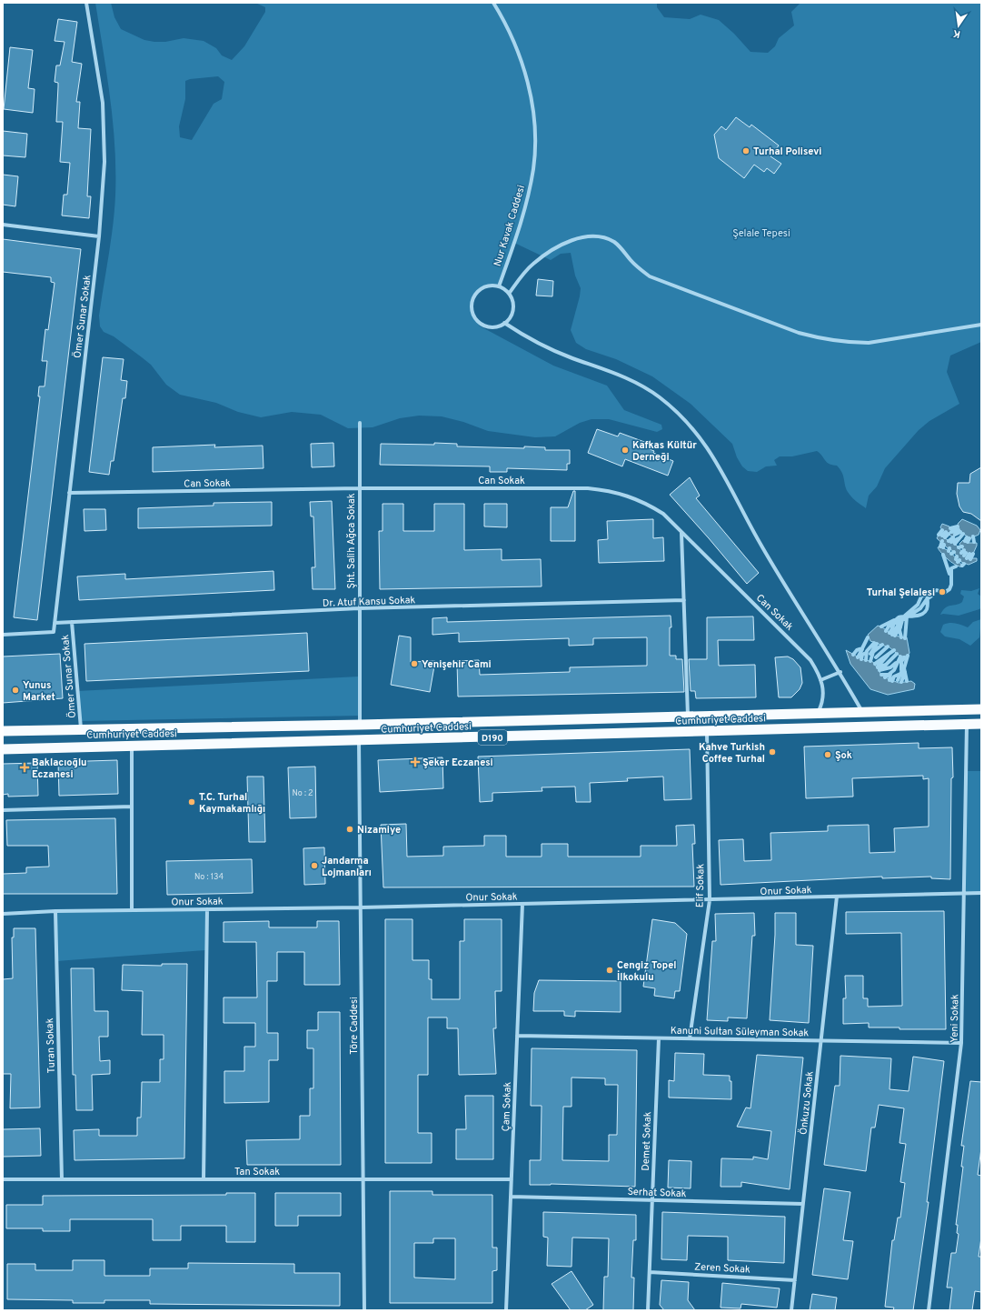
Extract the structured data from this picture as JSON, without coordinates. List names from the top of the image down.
{
  "streets": {
    "highway": ["Cumhuriyet Caddesi", "D190"],
    "street": [
      "Nur Kavak Caddesi",
      "Ömer Sunar Sokak",
      "Can Sokak",
      "Şht. Salih Ağca Sokak",
      "Dr. Atuf Kansu Sokak",
      "Elif Sokak",
      "Onur Sokak",
      "Yeni Sokak",
      "Töre Caddesi",
      "Kanuni Sultan Süleyman Sokak",
      "Turan Sokak",
      "Önkuzu Sokak",
      "Çam Sokak",
      "Demet Sokak",
      "Tan Sokak",
      "Serhat Sokak",
      "Zeren Sokak"
    ]
  },
  "crossings": [
    ["Ömer Sunar Sokak", "Can Sokak"],
    ["Ömer Sunar Sokak", "Dr. Atuf Kansu Sokak"],
    ["Ömer Sunar Sokak", "Cumhuriyet Caddesi"],
    ["Can Sokak", "Şht. Salih Ağca Sokak"],
    ["Can Sokak", "Cumhuriyet Caddesi"],
    ["Şht. Salih Ağca Sokak", "Dr. Atuf Kansu Sokak"],
    ["Şht. Salih Ağca Sokak", "Cumhuriyet Caddesi"],
    ["Cumhuriyet Caddesi", "Elif Sokak"],
    ["Cumhuriyet Caddesi", "Yeni Sokak"],
    ["Cumhuriyet Caddesi", "Töre Caddesi"],
    ["Elif Sokak", "Onur Sokak"],
    ["Elif Sokak", "Kanuni Sultan Süleyman Sokak"],
    ["Onur Sokak", "Yeni Sokak"],
    ["Onur Sokak", "Töre Caddesi"],
    ["Onur Sokak", "Turan Sokak"],
    ["Onur Sokak", "Önkuzu Sokak"],
    ["Onur Sokak", "Çam Sokak"],
    ["Yeni Sokak", "Kanuni Sultan Süleyman Sokak"],
    ["Töre Caddesi", "Tan Sokak"],
    ["Kanuni Sultan Süleyman Sokak", "Önkuzu Sokak"],
    ["Kanuni Sultan Süleyman Sokak", "Çam Sokak"],
    ["Kanuni Sultan Süleyman Sokak", "Demet Sokak"],
    ["Turan Sokak", "Tan Sokak"],
    ["Önkuzu Sokak", "Serhat Sokak"],
    ["Önkuzu Sokak", "Zeren Sokak"],
    ["Çam Sokak", "Tan Sokak"],
    ["Çam Sokak", "Serhat Sokak"],
    ["Demet Sokak", "Serhat Sokak"],
    ["Demet Sokak", "Zeren Sokak"]
  ],
  "parks": ["Şelale Tepesi"],
  "places": {
    "other": [
      "Turhal Polisevi",
      "Kafkas Kültür Derneği",
      "Turhal Şelalesi",
      "Yenişehir Cami",
      "Yunus Market",
      "Kahve Turkish Coffee Turhal",
      "Şok",
      "T.C. Turhal Kaymakamlığı",
      "Nizamiye",
      "Jandarma Lojmanları",
      "Cengiz Topel İlkokulu"
    ],
    "health": ["Şeker Eczanesi", "Baklacıoğlu Eczanesi"]
  },
  "house_numbers": ["No : 2", "No : 134"],
  "north": "bottom"
}
